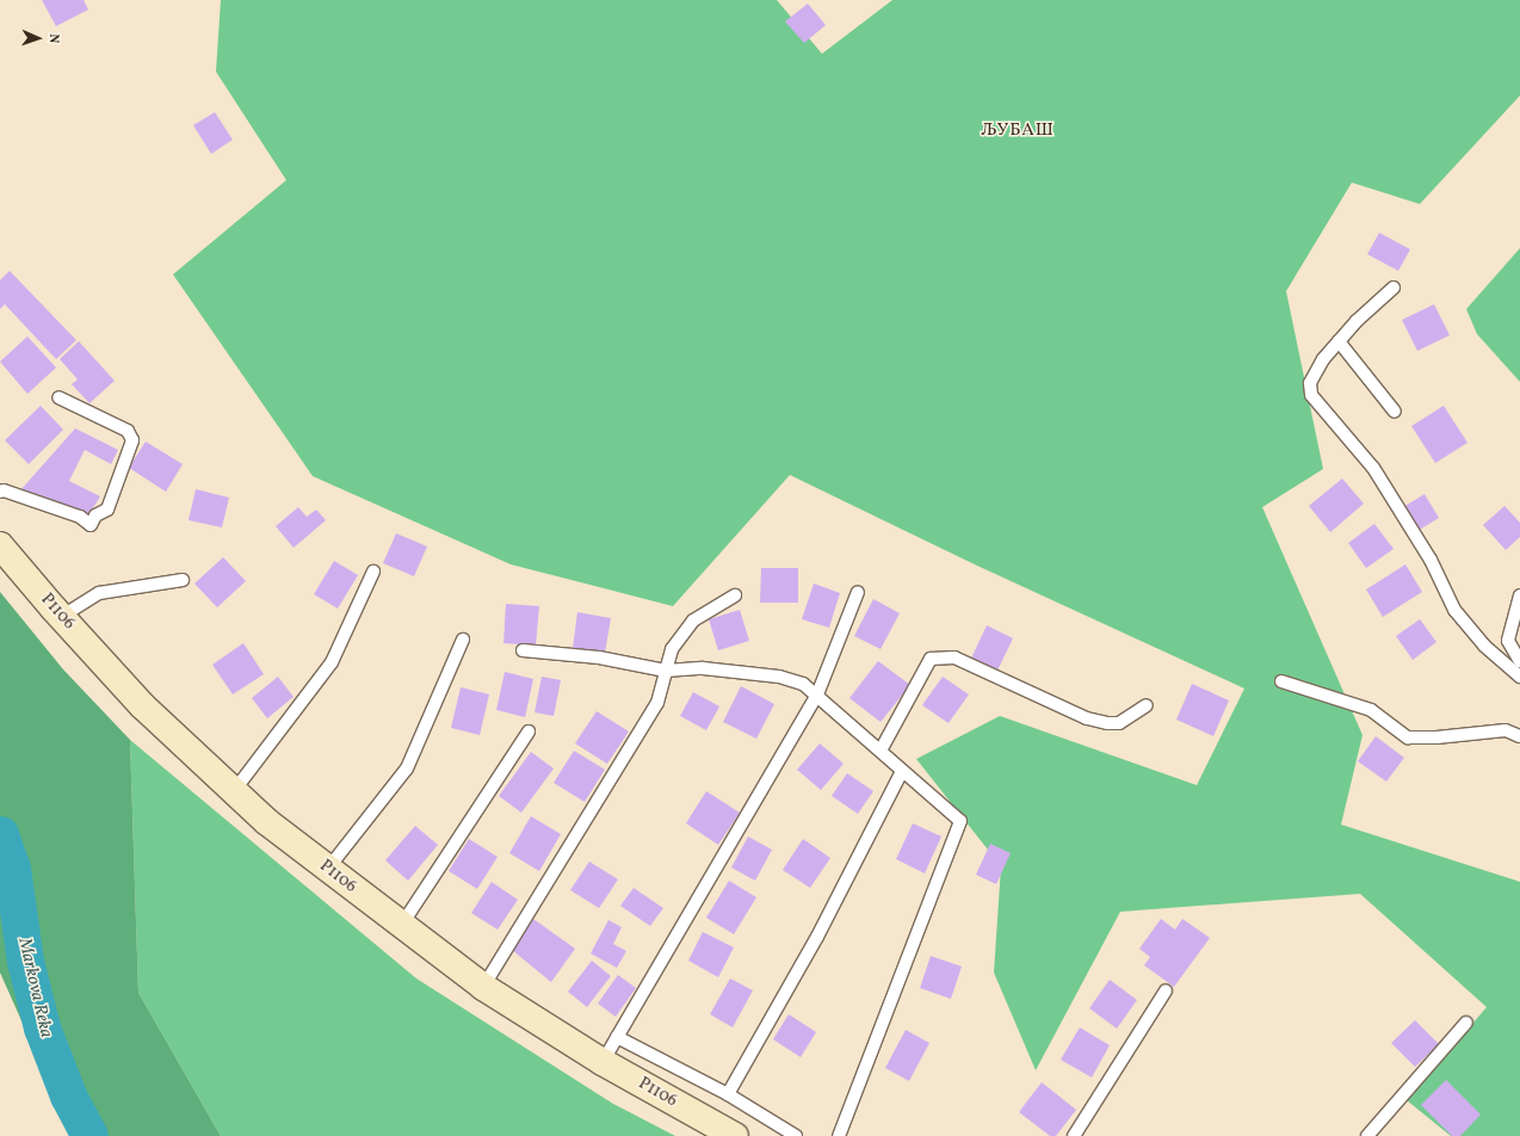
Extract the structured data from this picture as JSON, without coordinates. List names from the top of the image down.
{
  "streets": {
    "main road": ["P1106"]
  },
  "districts": ["ЉУБАШ"],
  "water": ["Markova Reka"],
  "north": "right"
}
